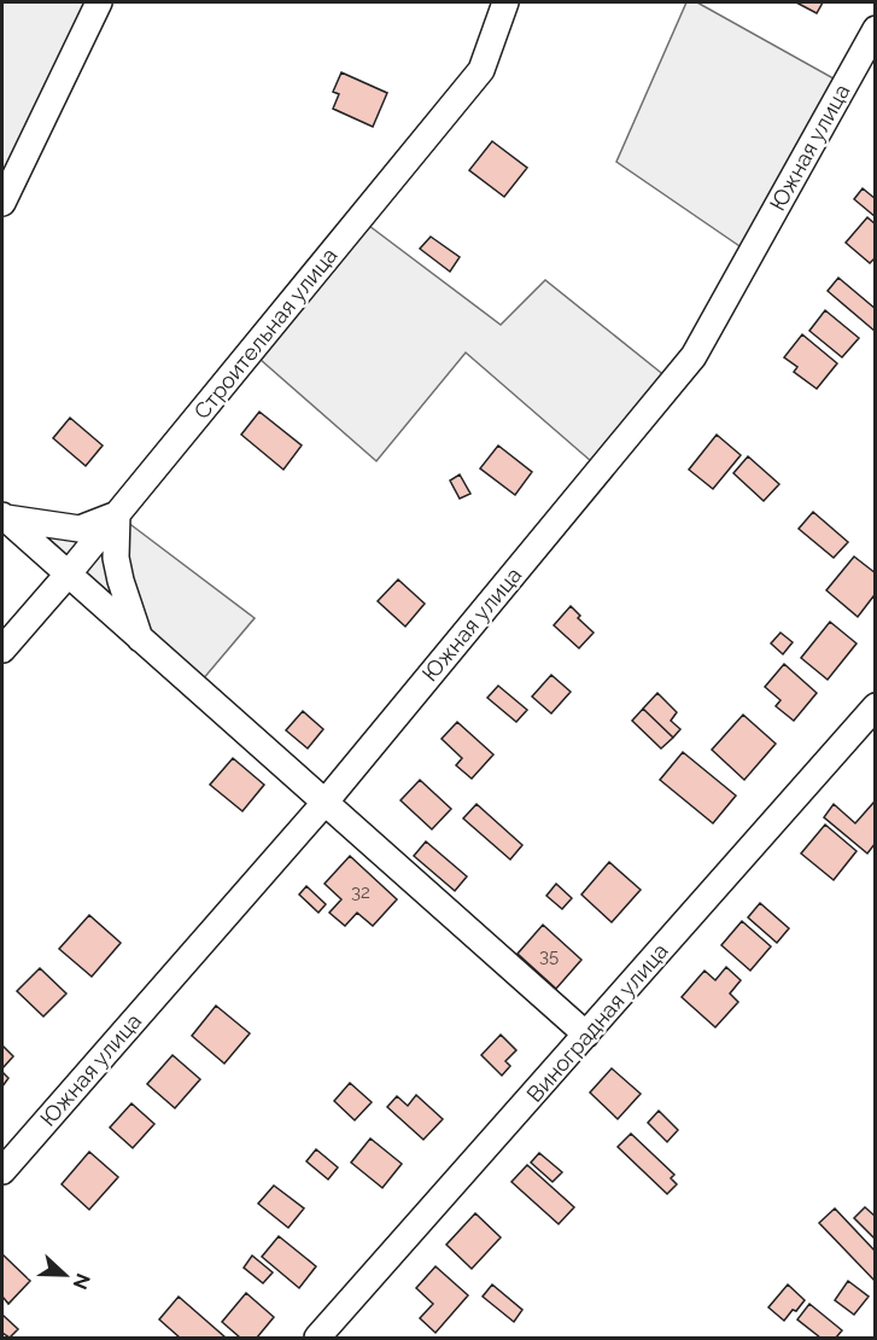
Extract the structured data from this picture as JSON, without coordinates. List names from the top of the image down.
{
  "streets": {
    "street": ["Южная улица", "Строительная улица", "Виноградная улица"]
  },
  "house_numbers": ["32", "35"],
  "north": "right"
}
